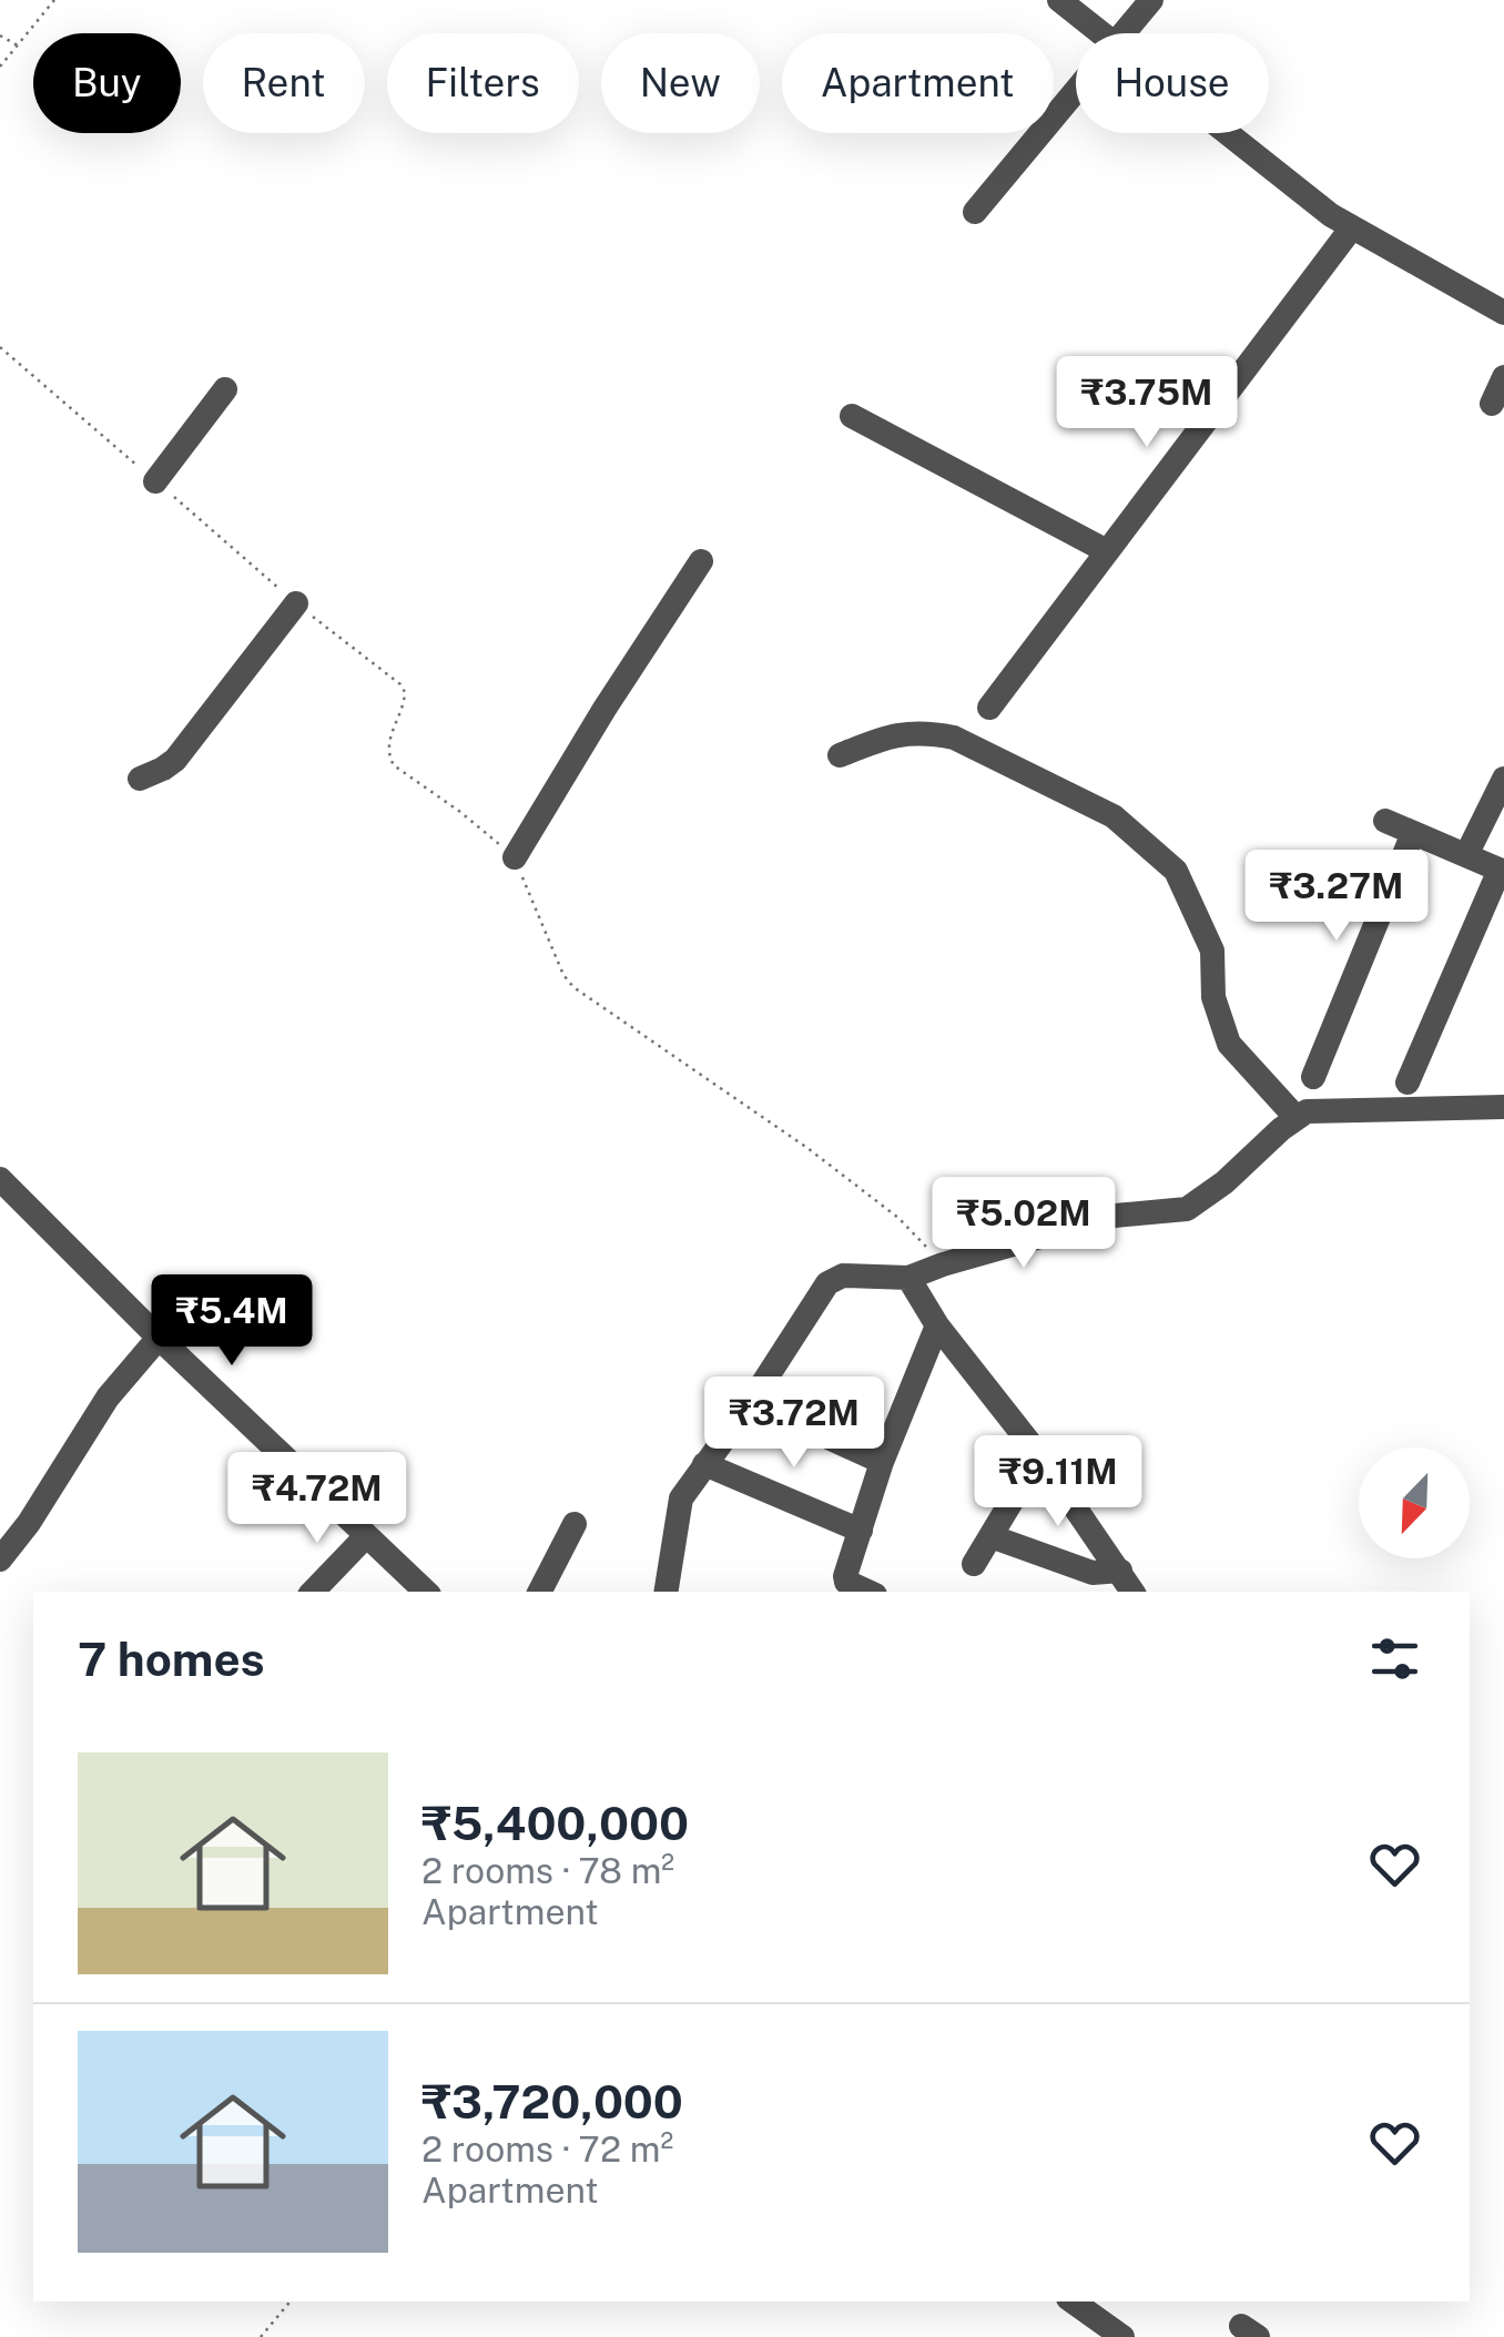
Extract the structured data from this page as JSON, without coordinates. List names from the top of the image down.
{
  "north": "bottom left",
  "page": {
    "chip": [
      "Buy",
      "Rent",
      "Filters",
      "New",
      "Apartment",
      "House"
    ],
    "price": [
      "₹3.75M",
      "₹3.27M",
      "₹5.02M",
      "₹5.4M",
      "₹3.72M",
      "₹9.11M",
      "₹4.72M"
    ],
    "heading": "7 homes",
    "list": [
      {
        "name": "₹5,400,000",
        "note": "2 rooms · 78 m² · Apartment"
      },
      {
        "name": "₹3,720,000",
        "note": "2 rooms · 72 m² · Apartment"
      }
    ]
  }
}
